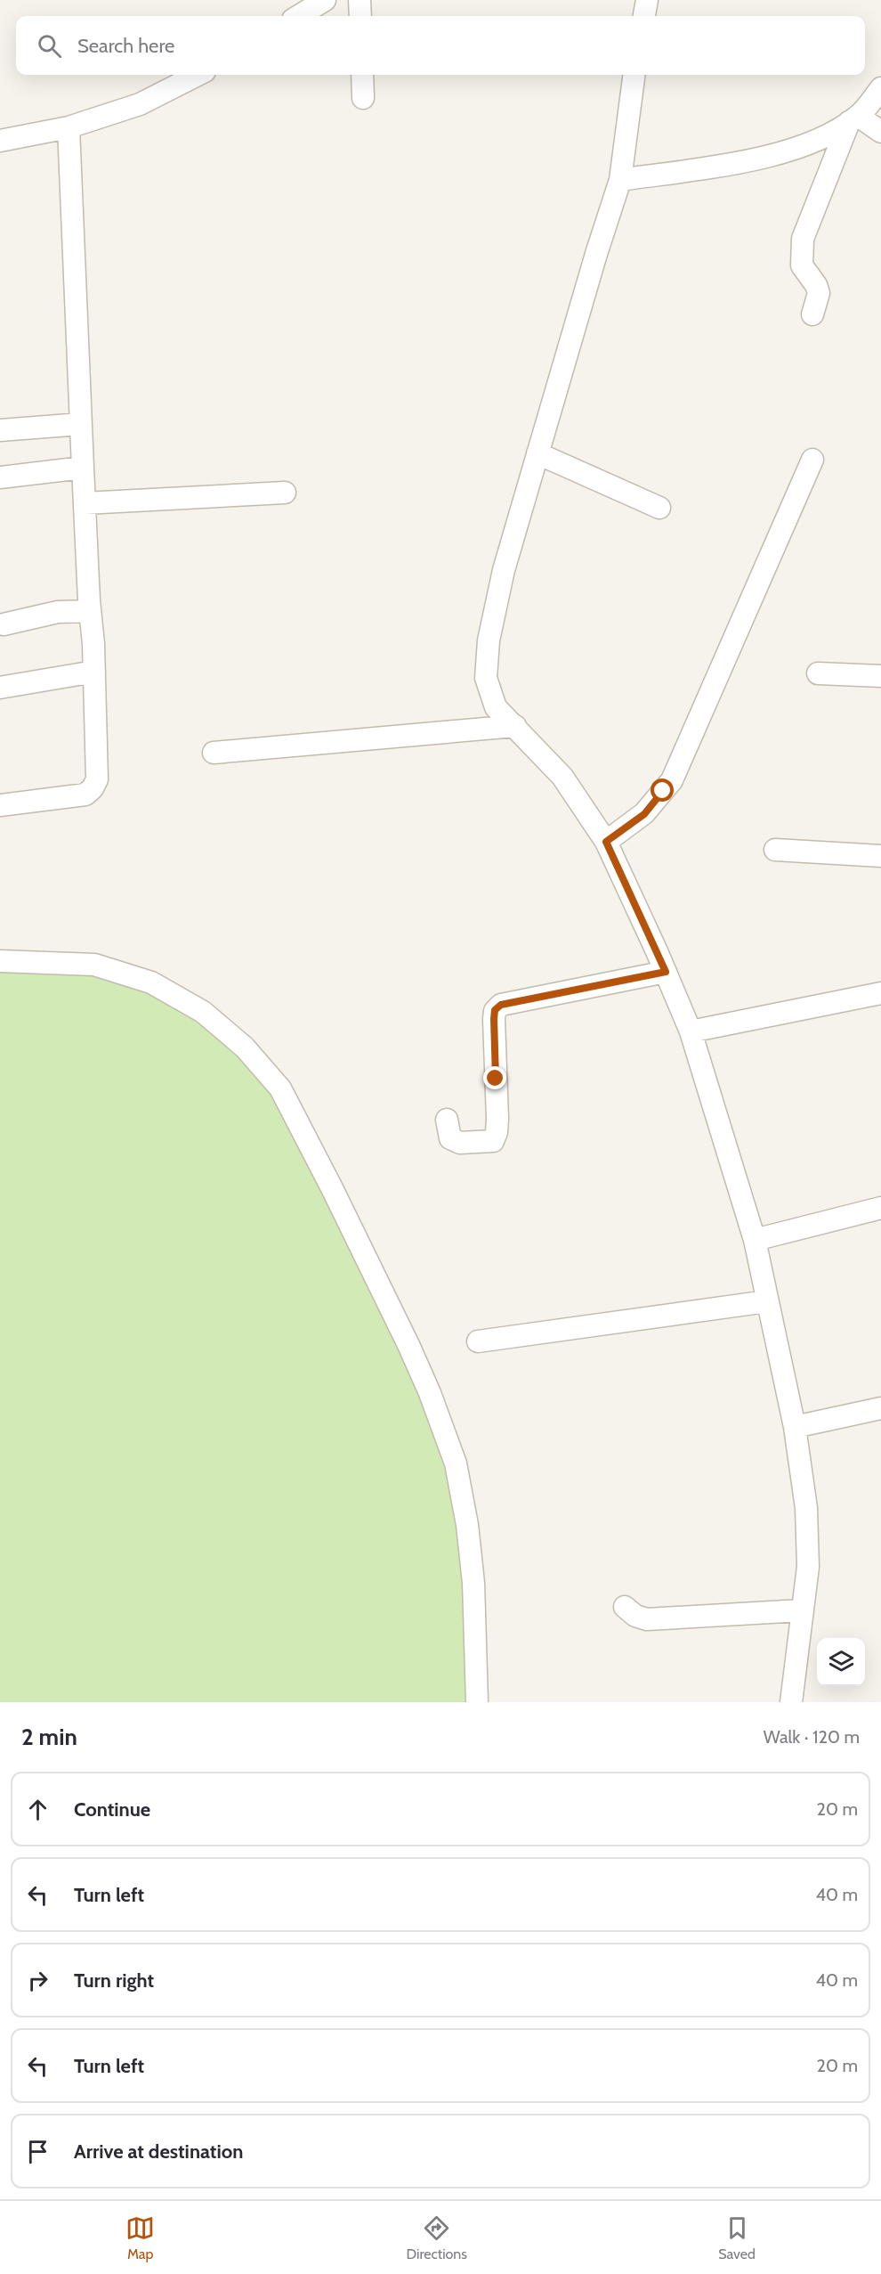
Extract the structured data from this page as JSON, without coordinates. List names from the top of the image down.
{
  "page": {
    "search": "Search here",
    "heading": ["2 min", "Walk · 120 m"],
    "list": [
      ["Continue", "20 m"],
      ["Turn left", "40 m"],
      ["Turn right", "40 m"],
      ["Turn left", "20 m"],
      "Arrive at destination"
    ],
    "nav": ["Map", "Directions", "Saved"]
  }
}
